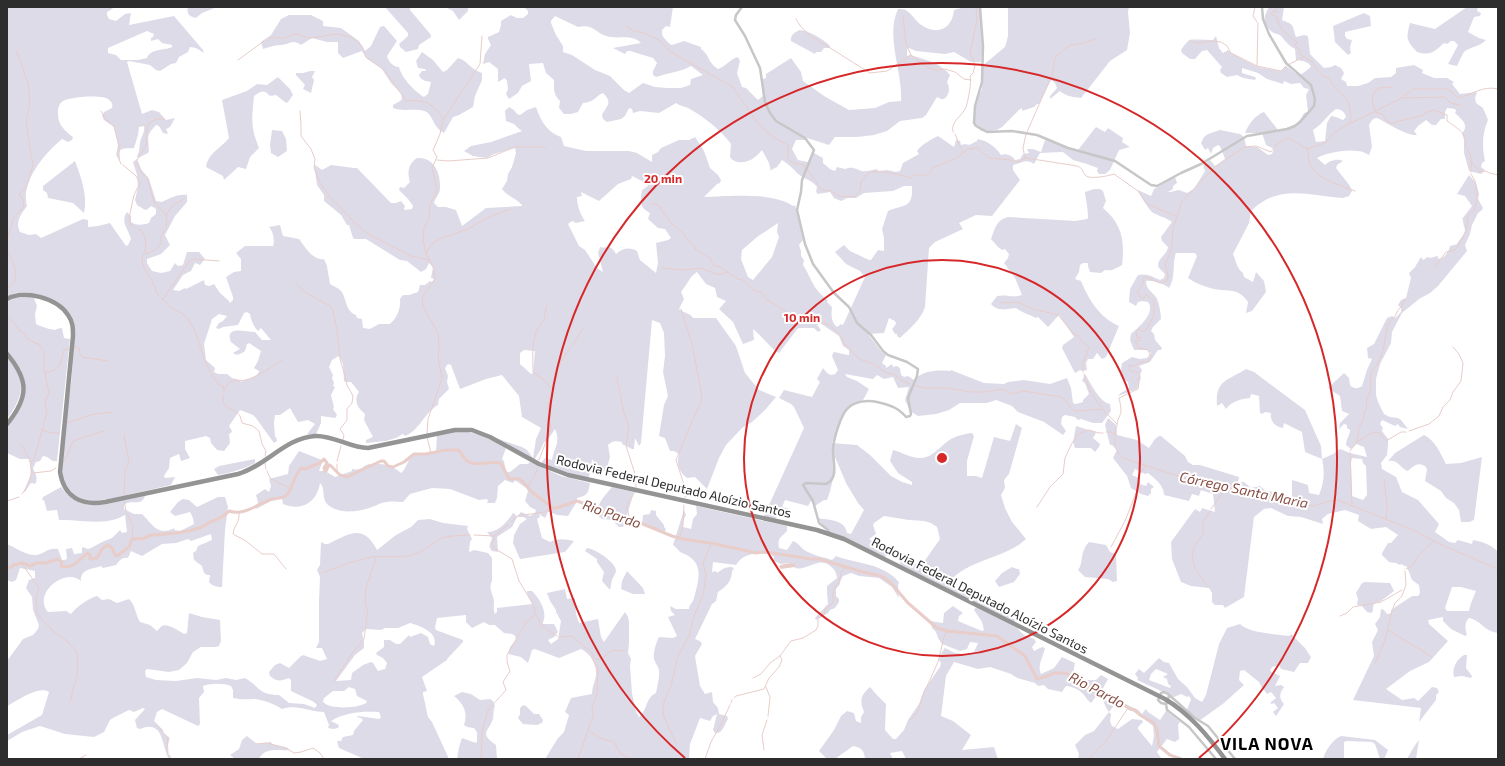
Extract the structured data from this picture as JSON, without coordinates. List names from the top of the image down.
{
  "streets": {
    "highway": ["Rodovia Federal Deputado Aloízio Santos"]
  },
  "districts": ["VILA NOVA"],
  "water": ["Córrego Santa Maria", "Rio Pardo"],
  "rings": ["20 min", "10 min"]
}
